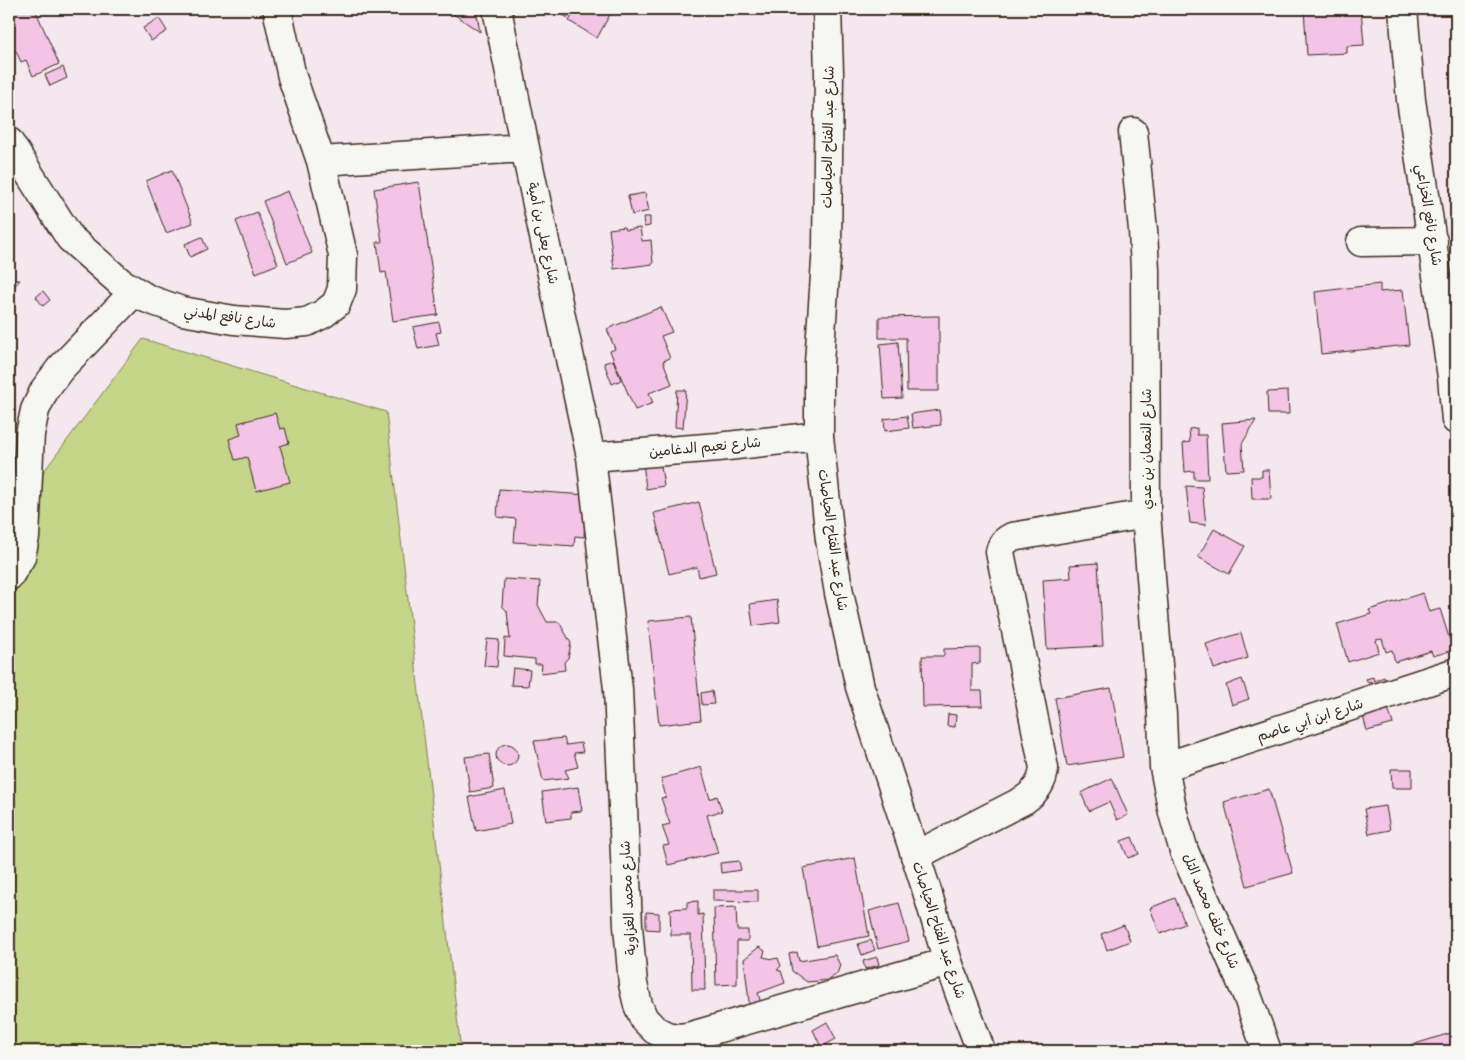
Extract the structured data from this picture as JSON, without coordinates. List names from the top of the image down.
{
  "streets": {
    "street": [
      "شارع عبد الفتاح الحياصات",
      "شارع نافع الخزاعي",
      "شارع يعلى بن أمية",
      "شارع نافع المدني",
      "شارع نعيم الدغامين",
      "شارع النعمان بن عدي",
      "شارع ابن أبي عاصم",
      "شارع محمد الغزاوية",
      "شارع خلف محمد التل"
    ]
  },
  "crossings": [
    ["شارع عبد الفتاح الحياصات", "شارع نعيم الدغامين"],
    ["شارع عبد الفتاح الحياصات", "شارع محمد الغزاوية"],
    ["شارع يعلى بن أمية", "شارع نعيم الدغامين"],
    ["شارع يعلى بن أمية", "شارع محمد الغزاوية"],
    ["شارع نعيم الدغامين", "شارع محمد الغزاوية"],
    ["شارع النعمان بن عدي", "شارع ابن أبي عاصم"],
    ["شارع النعمان بن عدي", "شارع خلف محمد التل"],
    ["شارع ابن أبي عاصم", "شارع خلف محمد التل"]
  ]
}
